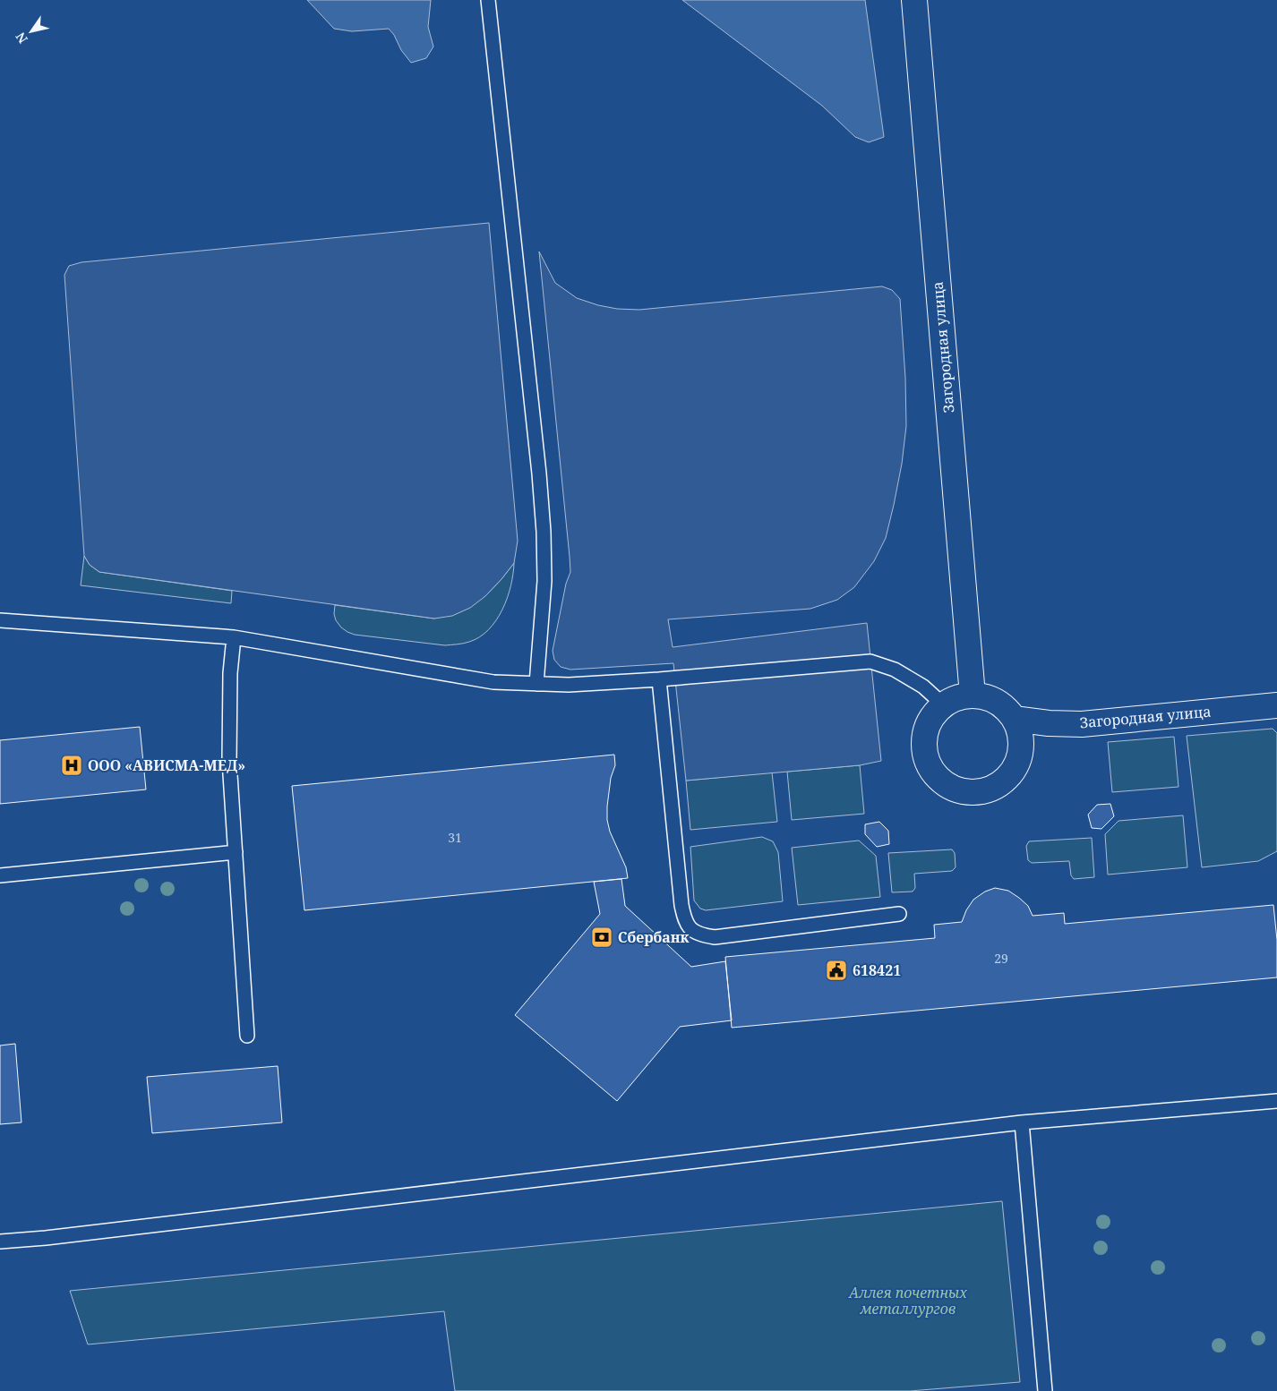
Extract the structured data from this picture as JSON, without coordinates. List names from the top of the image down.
{
  "streets": {
    "street": ["Загородная улица"]
  },
  "parks": ["Аллея почетных металлургов"],
  "places": {
    "hospital": ["ООО «АВИСМА-МЕД»"],
    "bank": ["Сбербанк"],
    "public building": ["618421"]
  },
  "house_numbers": ["31", "29"],
  "north": "bottom left"
}
